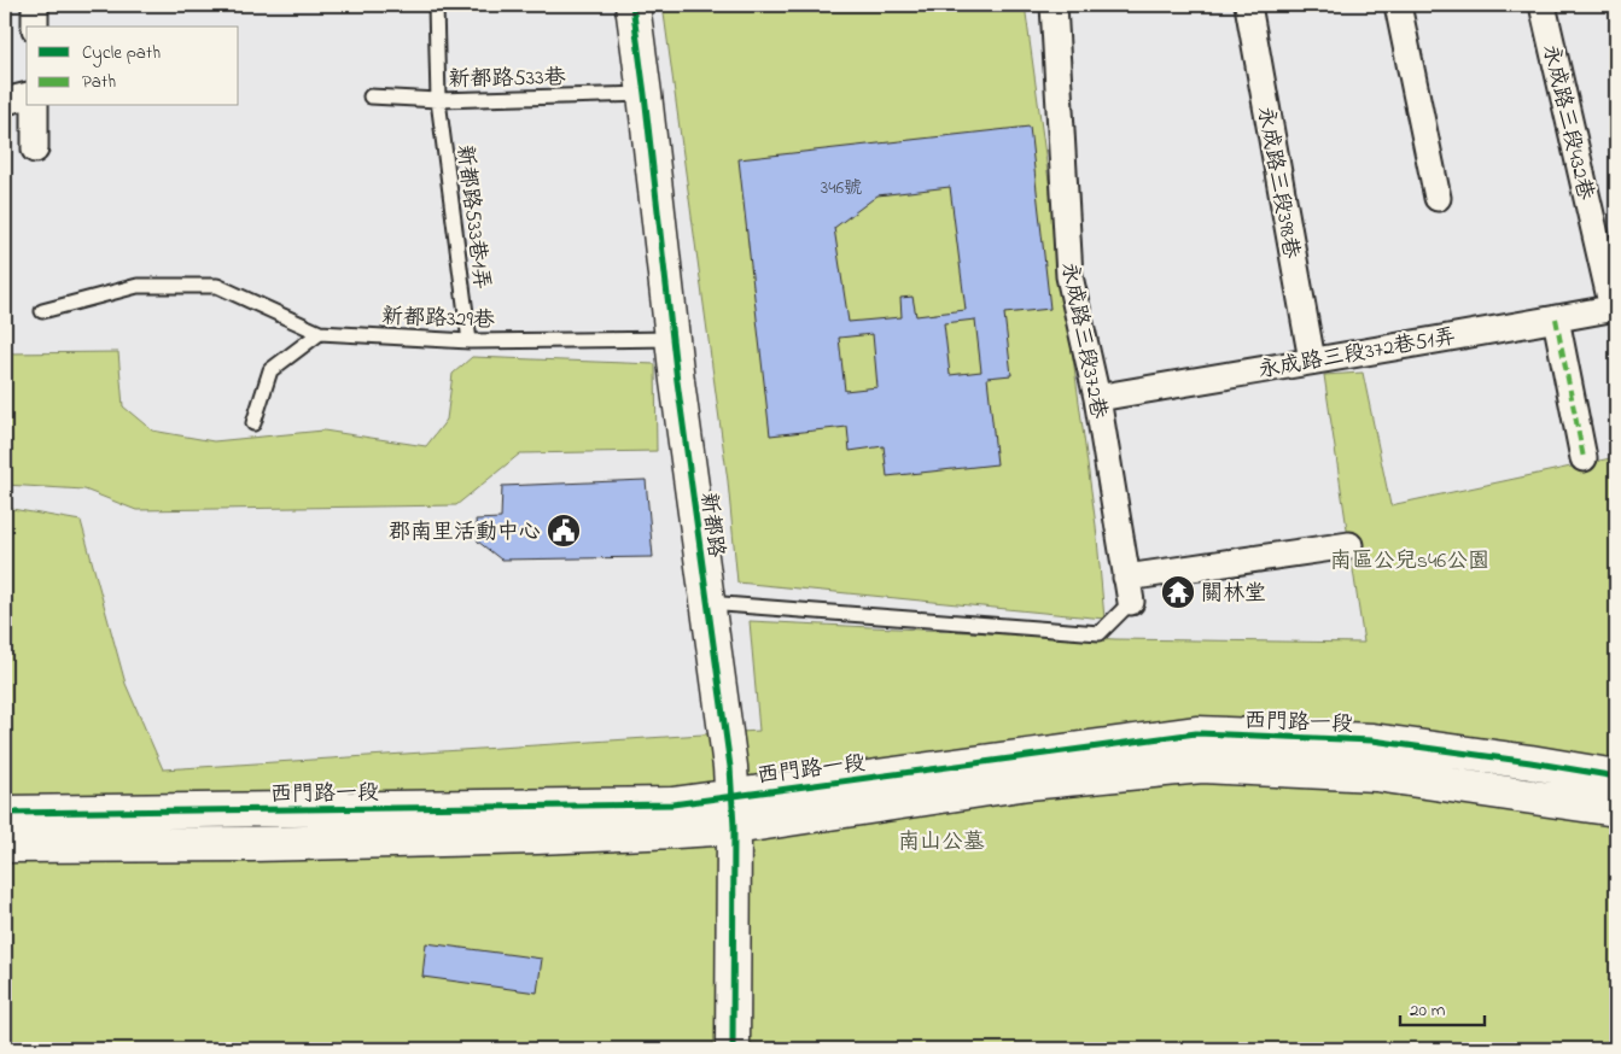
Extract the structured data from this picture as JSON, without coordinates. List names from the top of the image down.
{
  "streets": {
    "street": [
      "永成路三段432巷",
      "永成路三段398巷",
      "永成路三段372巷",
      "永成路三段372巷51弄",
      "新都路",
      "西門路一段"
    ],
    "lane": ["新都路533巷", "新都路533巷1弄", "新都路329巷"]
  },
  "crossings": [
    ["新都路533巷", "新都路533巷1弄"],
    ["新都路533巷", "新都路"],
    ["永成路三段432巷", "永成路三段372巷51弄"],
    ["永成路三段398巷", "永成路三段372巷51弄"],
    ["新都路533巷1弄", "新都路329巷"],
    ["新都路329巷", "新都路"],
    ["永成路三段372巷", "永成路三段372巷51弄"],
    ["新都路", "西門路一段"]
  ],
  "parks": ["南區公兒s46公園", "南山公墓"],
  "places": {
    "public building": ["郡南里活動中心"],
    "temple": ["關林堂"]
  },
  "house_numbers": ["346號"],
  "legend": ["Cycle path", "Path"],
  "scale_bar": "20 m"
}
